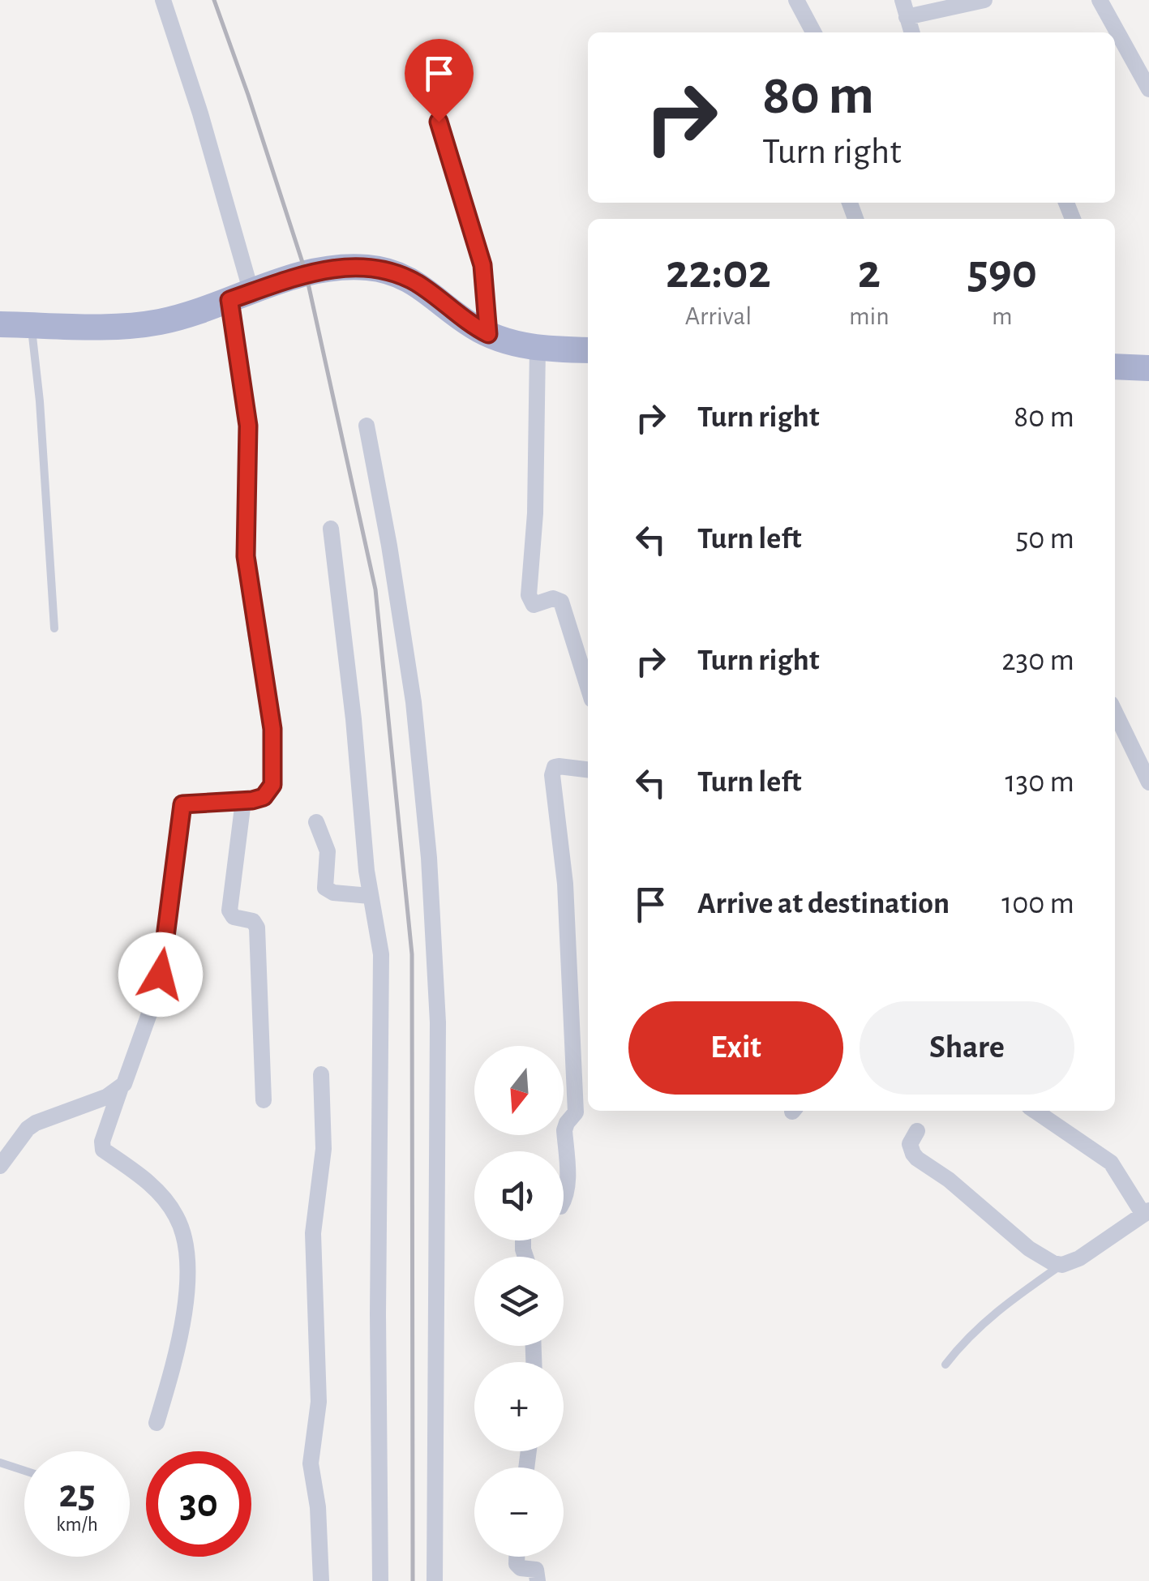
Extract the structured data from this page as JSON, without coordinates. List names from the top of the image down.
{
  "north": "bottom",
  "page": {
    "turn": ["80 m", "Turn right"],
    "eta": [
      "22:02",
      "Arrival",
      "2",
      "min",
      "590",
      "m"
    ],
    "list": [
      {
        "name": "Turn right",
        "value": "80 m"
      },
      {
        "name": "Turn left",
        "value": "50 m"
      },
      {
        "name": "Turn right",
        "value": "230 m"
      },
      {
        "name": "Turn left",
        "value": "130 m"
      },
      {
        "name": "Arrive at destination",
        "value": "100 m"
      }
    ],
    "buttons": ["Exit", "Share"],
    "map_buttons": ["+", "−"],
    "speed": "25 km/h",
    "limit": "30"
  }
}
